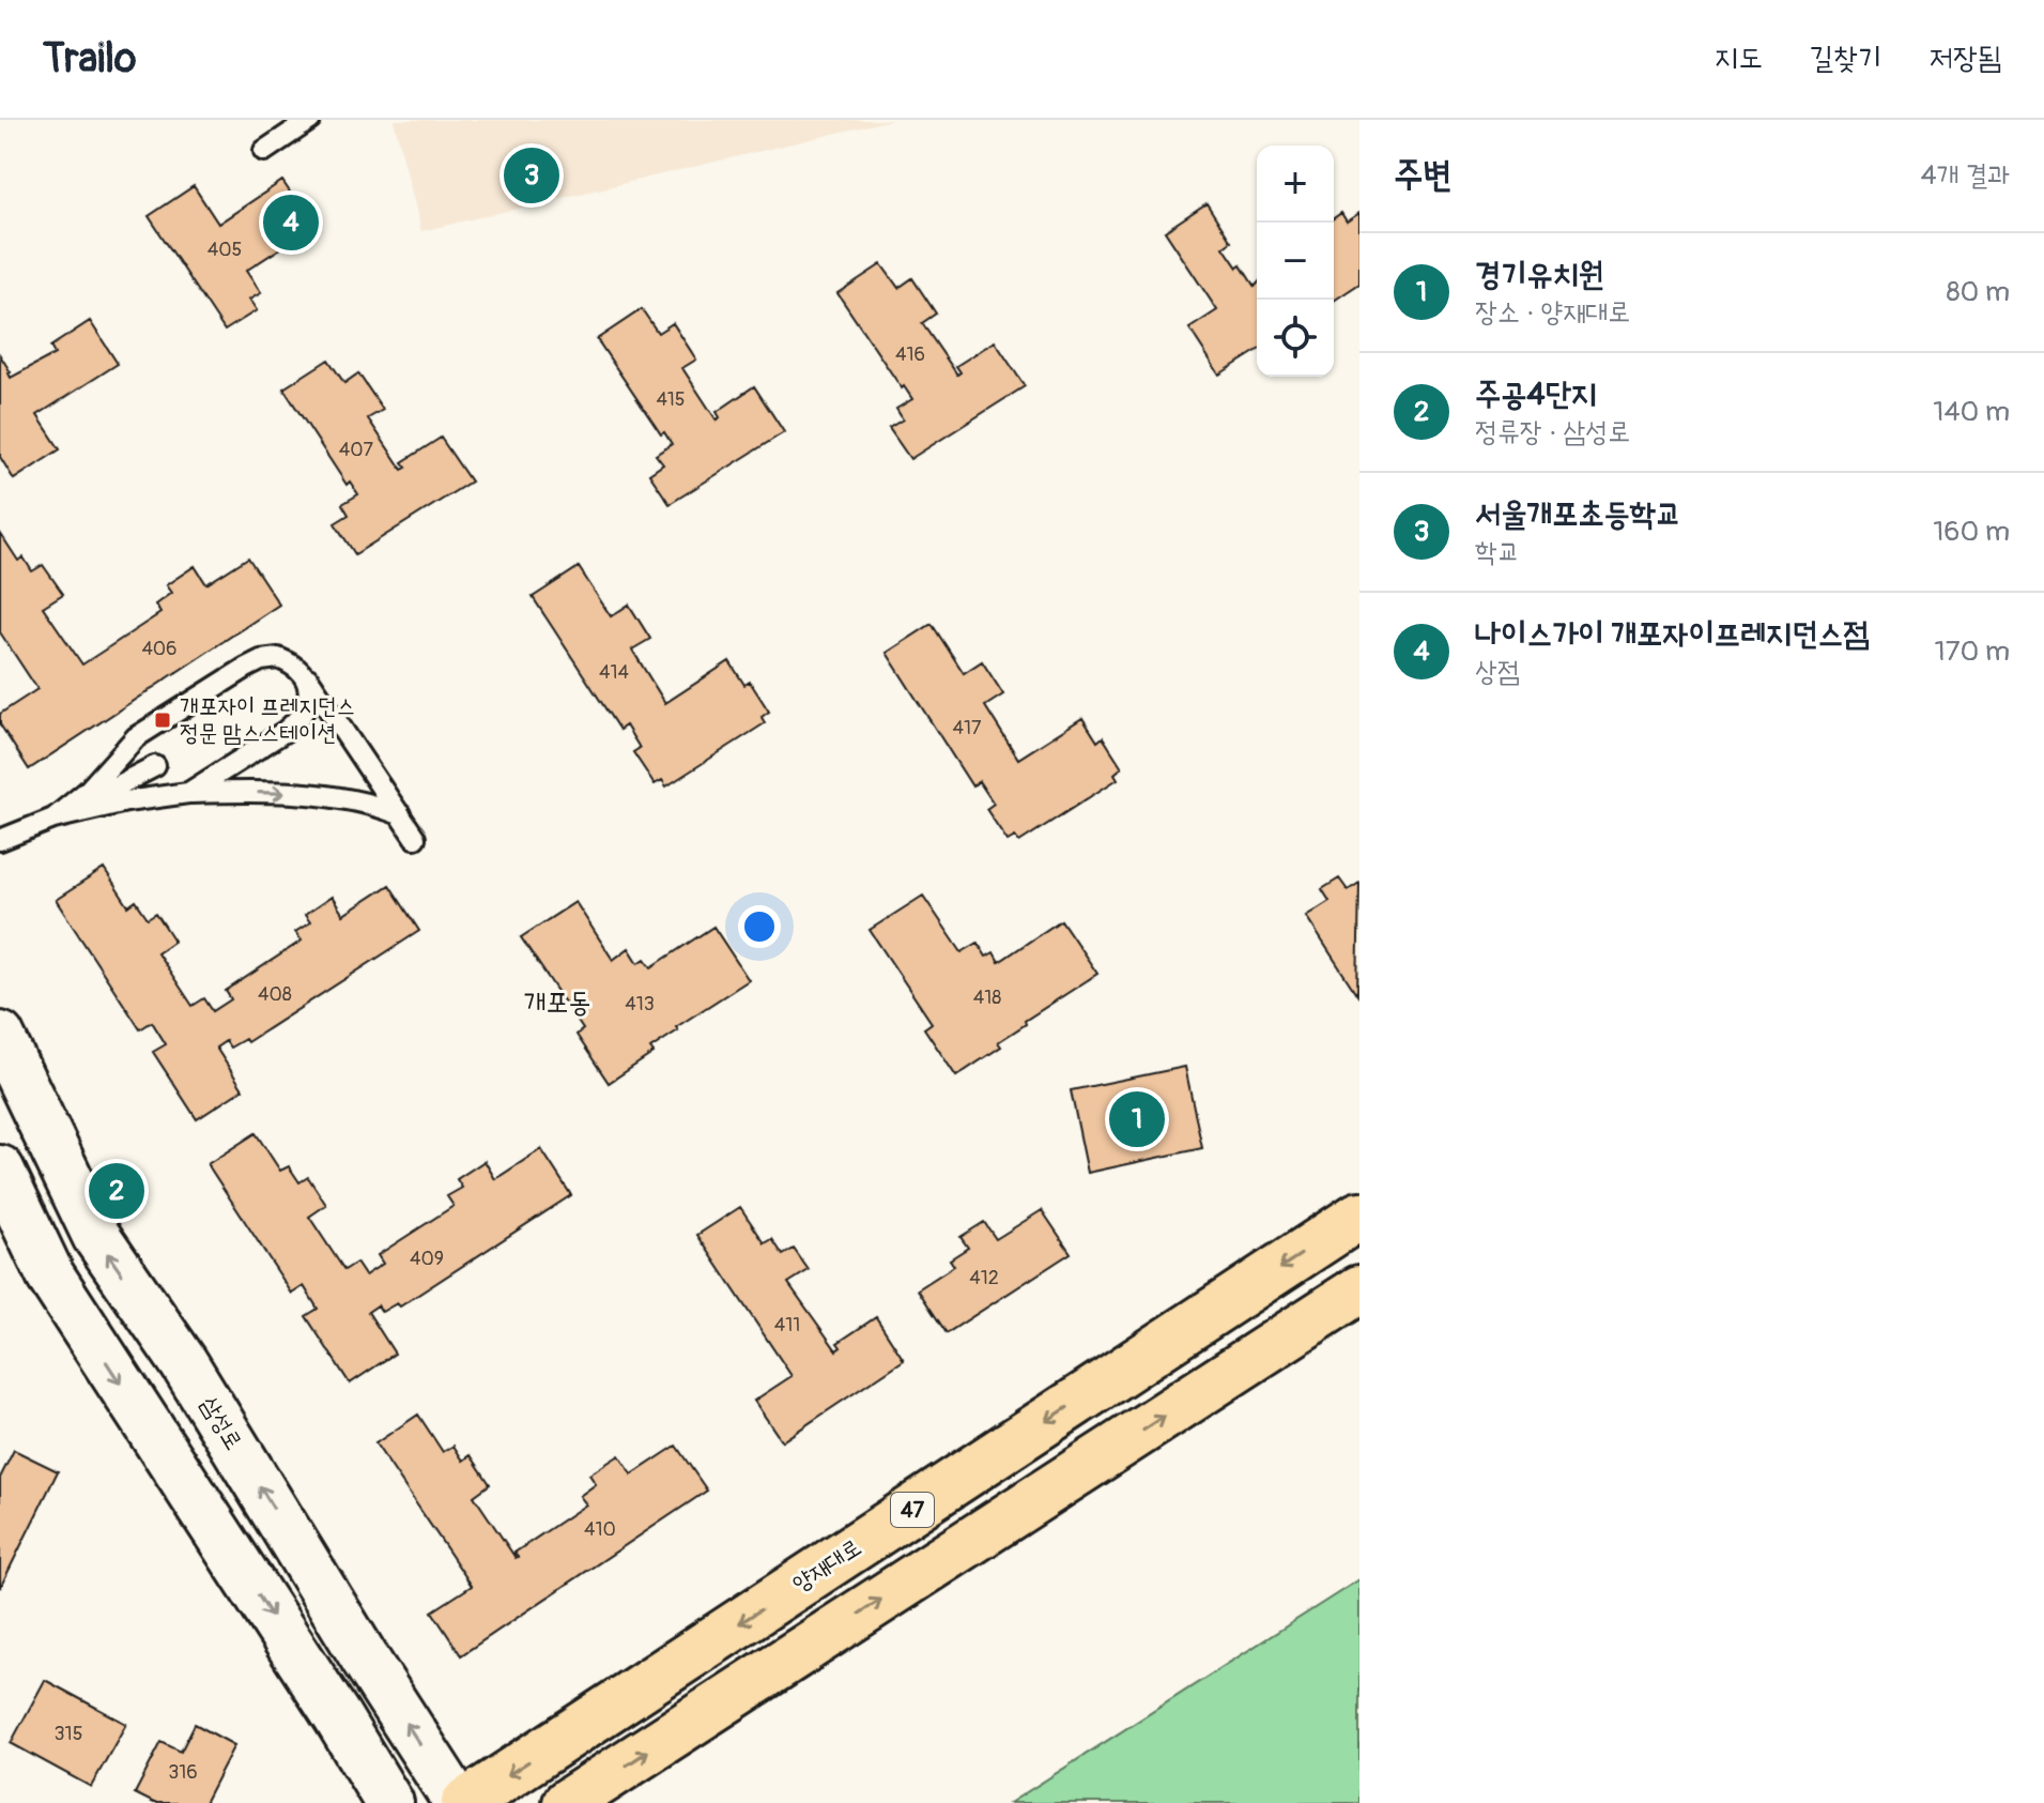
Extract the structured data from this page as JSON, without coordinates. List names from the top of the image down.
{
  "streets": {
    "main road": ["삼성로", "47", "양재대로"]
  },
  "districts": ["개포동"],
  "places": {
    "transit": ["개포자이 프레지던스 정문 맘스스테이션"]
  },
  "house_numbers": [
    "405",
    "416",
    "415",
    "407",
    "406",
    "414",
    "417",
    "408",
    "418",
    "413",
    "409",
    "412",
    "411",
    "410",
    "315",
    "316"
  ],
  "page": {
    "header": "Trailo",
    "nav": ["지도", "길찾기", "저장됨"],
    "heading": ["주변", "4개 결과"],
    "pins": [
      "3",
      "4",
      "1",
      "2"
    ],
    "map_buttons": ["+", "−"],
    "list": [
      {
        "mark": "1",
        "name": "경기유치원",
        "note": "장소 · 양재대로",
        "value": "80 m"
      },
      {
        "mark": "2",
        "name": "주공4단지",
        "note": "정류장 · 삼성로",
        "value": "140 m"
      },
      {
        "mark": "3",
        "name": "서울개포초등학교",
        "note": "학교",
        "value": "160 m"
      },
      {
        "mark": "4",
        "name": "나이스가이 개포자이프레지던스점",
        "note": "상점",
        "value": "170 m"
      }
    ]
  }
}
